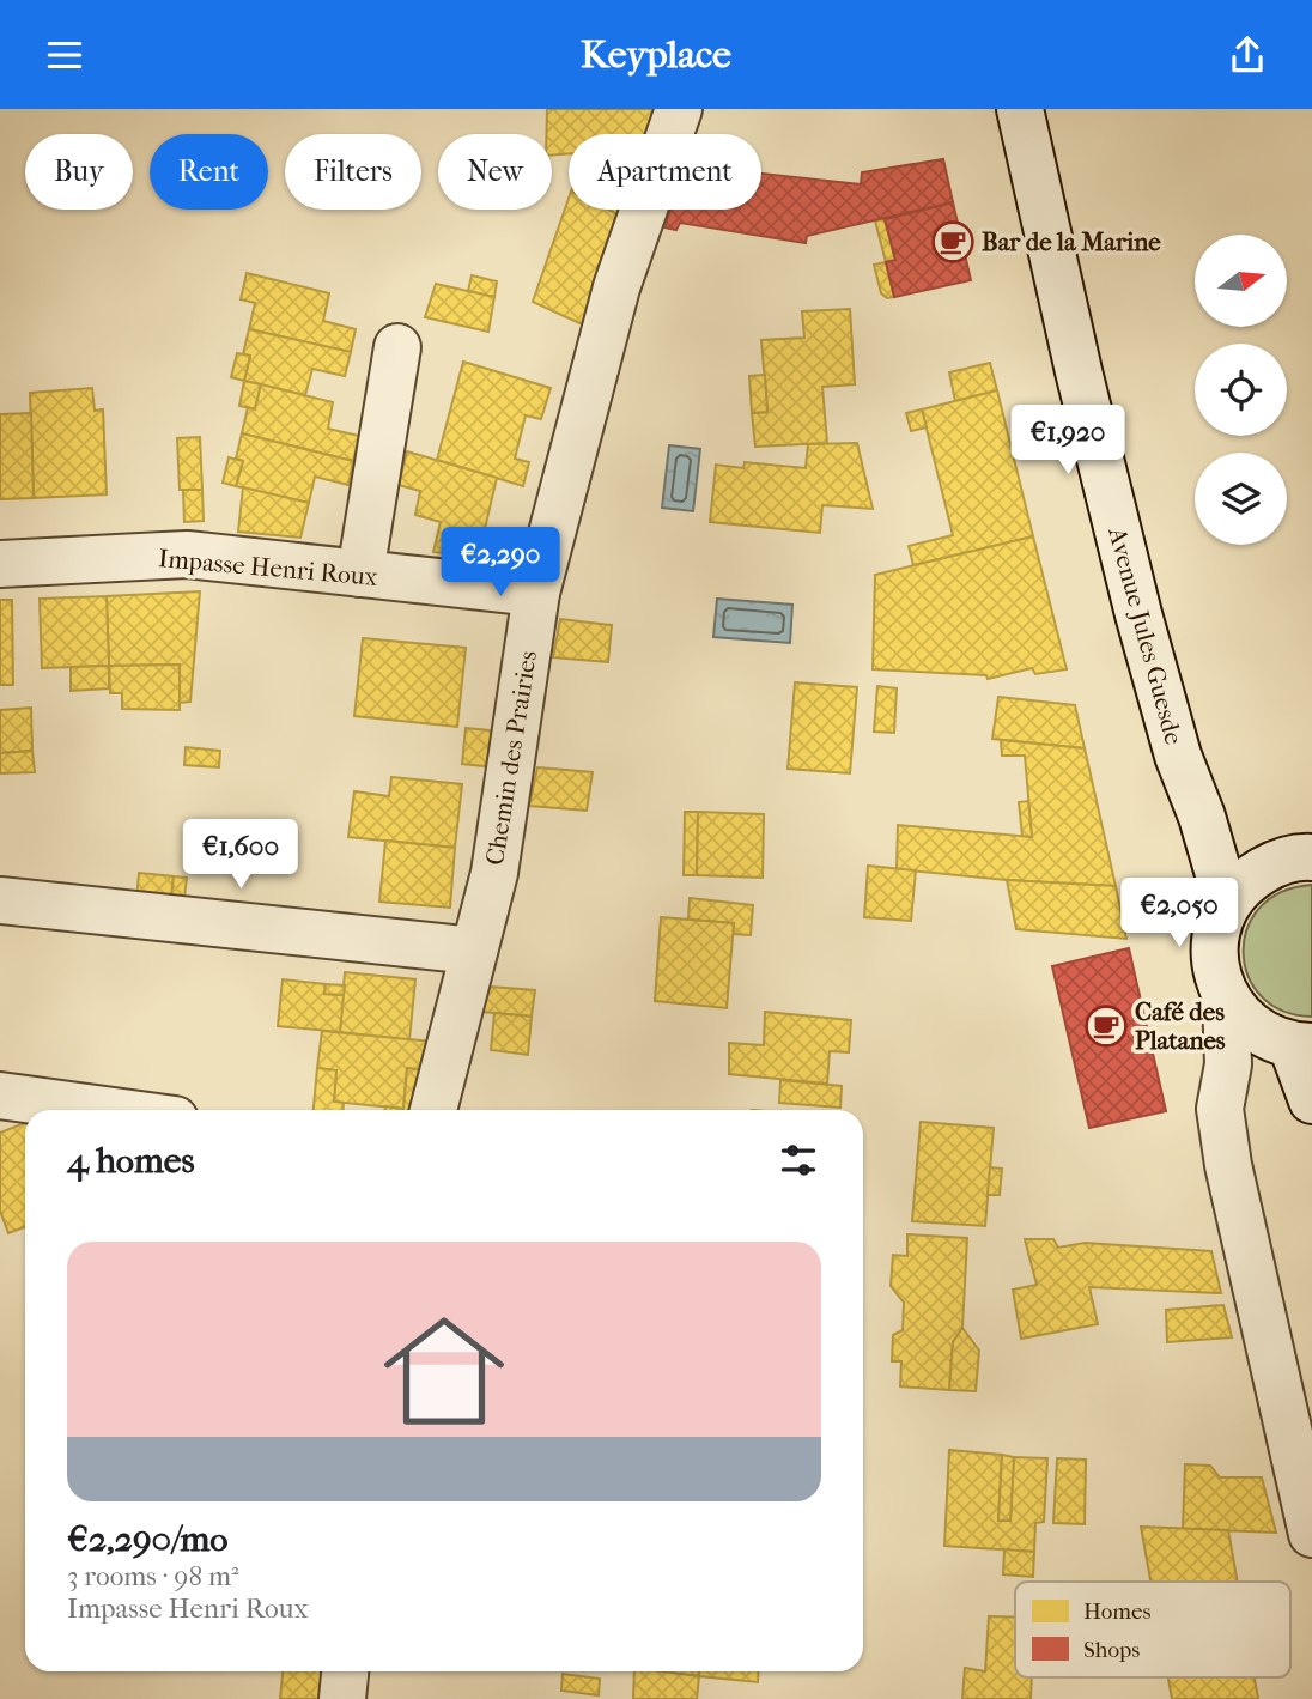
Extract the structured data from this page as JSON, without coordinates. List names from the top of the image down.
{
  "streets": {
    "street": ["Impasse Henri Roux", "Avenue Jules Guesde", "Chemin des Prairies"]
  },
  "crossings": [
    ["Impasse Henri Roux", "Chemin des Prairies"]
  ],
  "places": {
    "cafe": ["Bar de la Marine", "Café des Platanes"]
  },
  "legend": ["Homes", "Shops"],
  "north": "right",
  "page": {
    "header": "Keyplace",
    "chip": [
      "Buy",
      "Rent",
      "Filters",
      "New",
      "Apartment"
    ],
    "price": [
      "€1,920",
      "€2,290",
      "€1,600",
      "€2,050"
    ],
    "heading": "4 homes",
    "list": [
      {
        "name": "€2,290/mo",
        "note": "3 rooms · 98 m² · Impasse Henri Roux"
      }
    ]
  }
}
